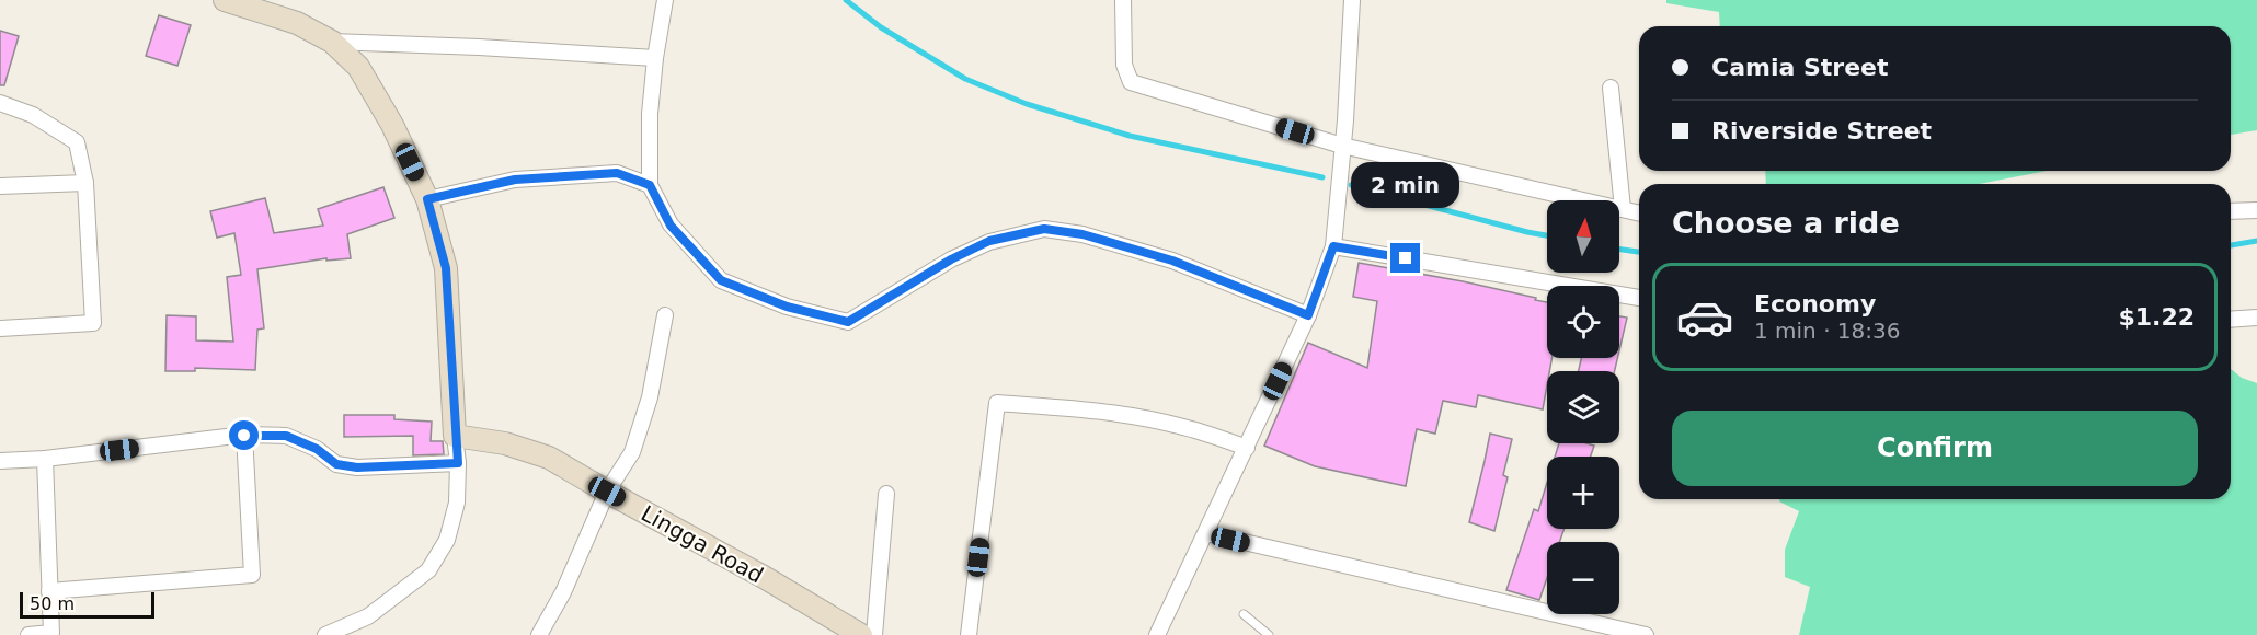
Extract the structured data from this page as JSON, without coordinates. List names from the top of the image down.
{
  "streets": {
    "street": ["Lingga Road"]
  },
  "scale_bar": "50 m",
  "north": "top",
  "page": {
    "banner": ["Camia Street", "Riverside Street"],
    "bubble": "2 min",
    "heading": "Choose a ride",
    "map_buttons": ["+", "−"],
    "list": [
      {
        "name": "Economy",
        "note": "1 min · 18:36",
        "value": "$1.22"
      }
    ],
    "buttons": "Confirm",
    "scale": "50 m"
  }
}
